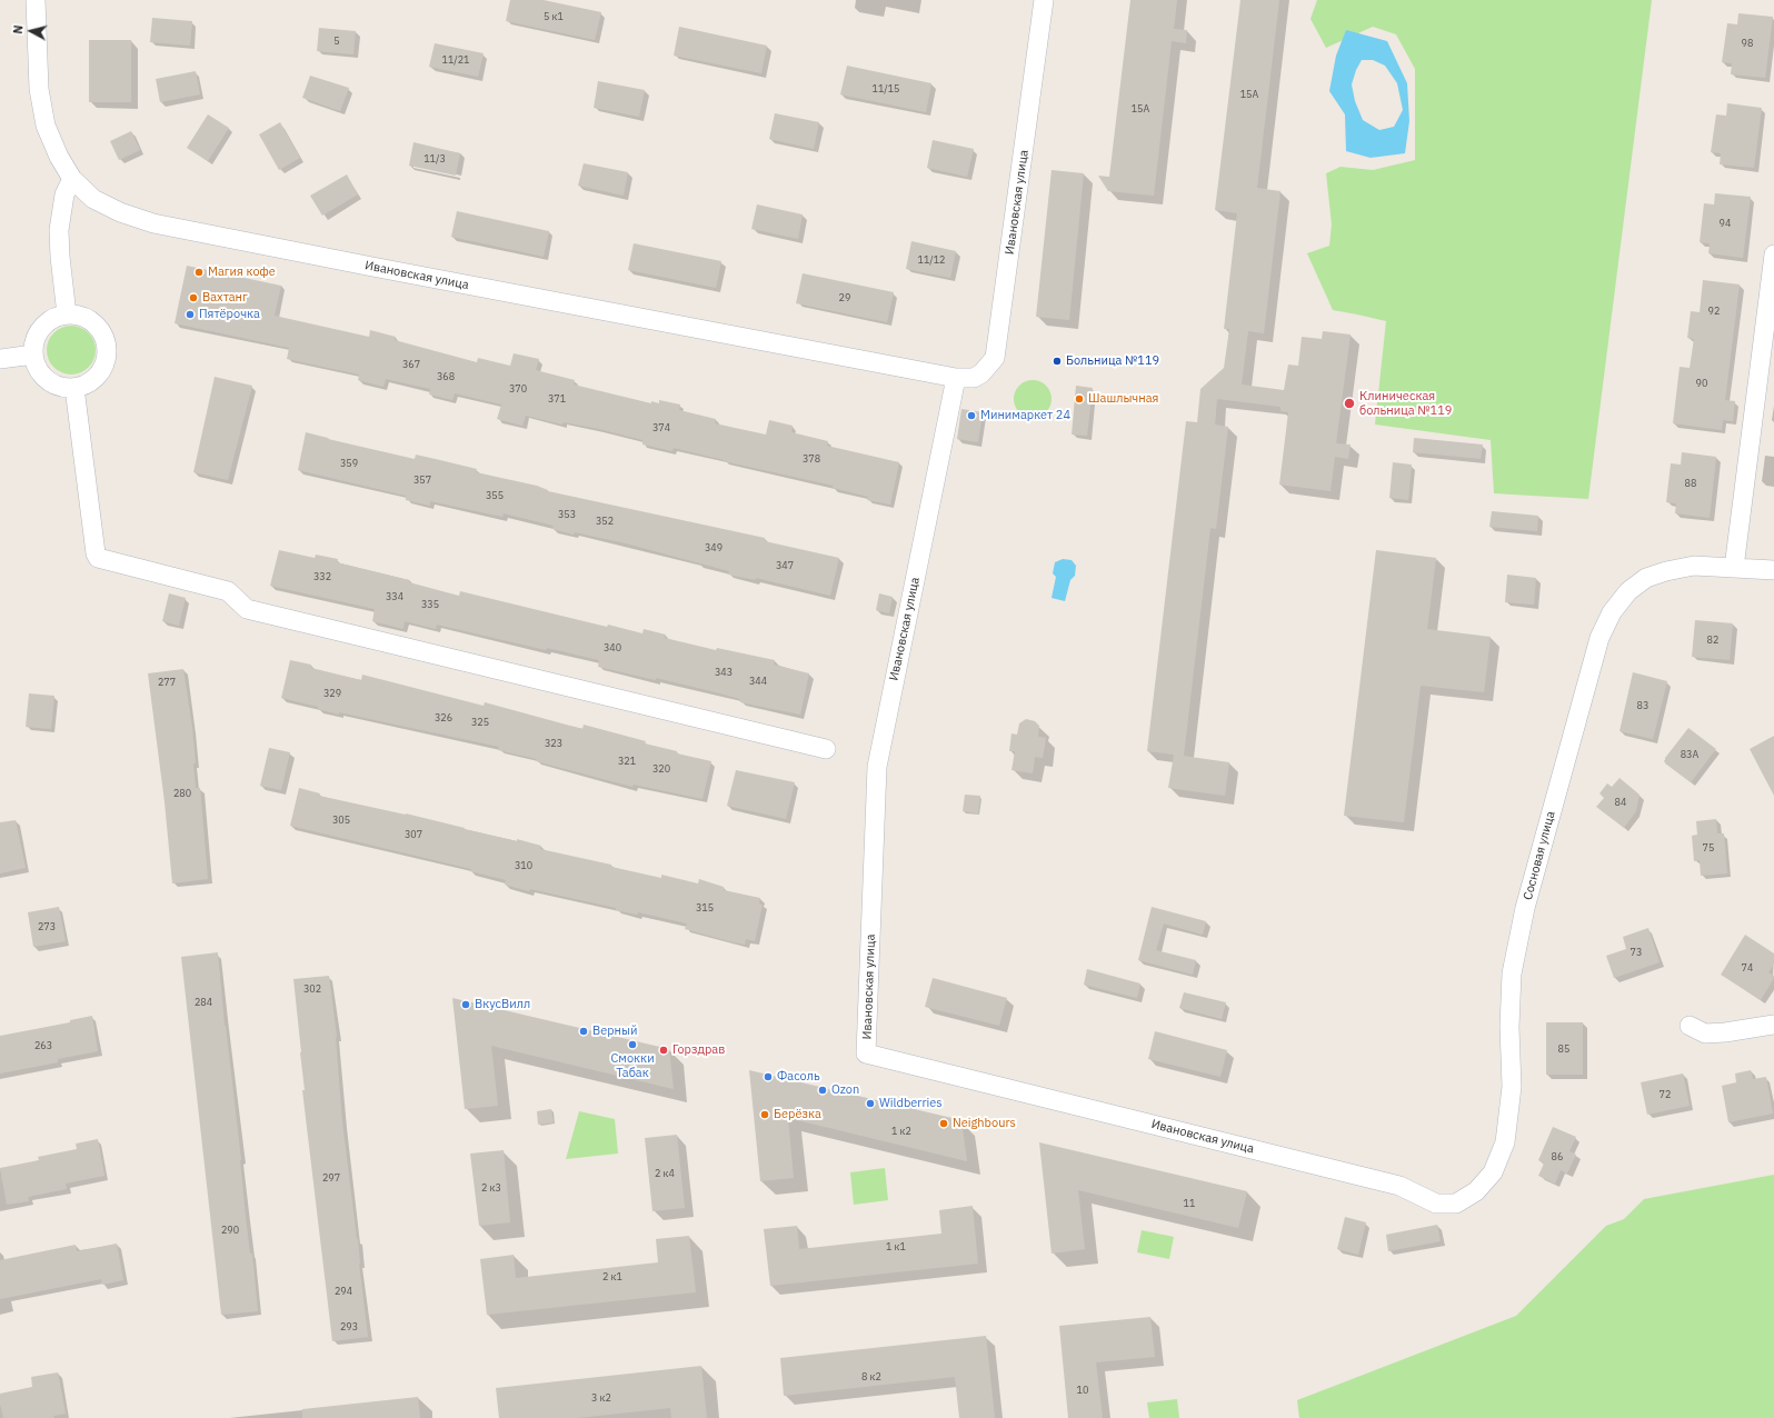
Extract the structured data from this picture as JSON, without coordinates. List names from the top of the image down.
{
  "streets": {
    "street": ["Ивановская улица", "Сосновая улица"]
  },
  "crossings": [
    ["Ивановская улица", "Сосновая улица"]
  ],
  "places": [
    "Магия кофе",
    "Вахтанг",
    "Пятёрочка",
    "Больница №119",
    "Шашлычная",
    "Клиническая больница №119",
    "Минимаркет 24",
    "ВкусВилл",
    "Верный",
    "Смокки Табак",
    "Горздрав",
    "Фасоль",
    "Ozon",
    "Wildberries",
    "Берёзка",
    "Neighbours"
  ],
  "house_numbers": [
    "5 к1",
    "5",
    "98",
    "11/21",
    "11/15",
    "15А",
    "15А",
    "11/3",
    "94",
    "11/12",
    "29",
    "92",
    "367",
    "368",
    "90",
    "370",
    "371",
    "374",
    "378",
    "359",
    "357",
    "88",
    "355",
    "353",
    "352",
    "349",
    "347",
    "332",
    "334",
    "335",
    "82",
    "340",
    "343",
    "344",
    "277",
    "329",
    "83",
    "326",
    "325",
    "323",
    "83А",
    "321",
    "320",
    "280",
    "84",
    "305",
    "307",
    "75",
    "310",
    "315",
    "273",
    "73",
    "74",
    "302",
    "284",
    "263",
    "85",
    "72",
    "1 к2",
    "86",
    "2 к4",
    "297",
    "2 к3",
    "11",
    "290",
    "1 к1",
    "2 к1",
    "294",
    "293",
    "8 к2",
    "10",
    "3 к2"
  ],
  "north": "left"
}
